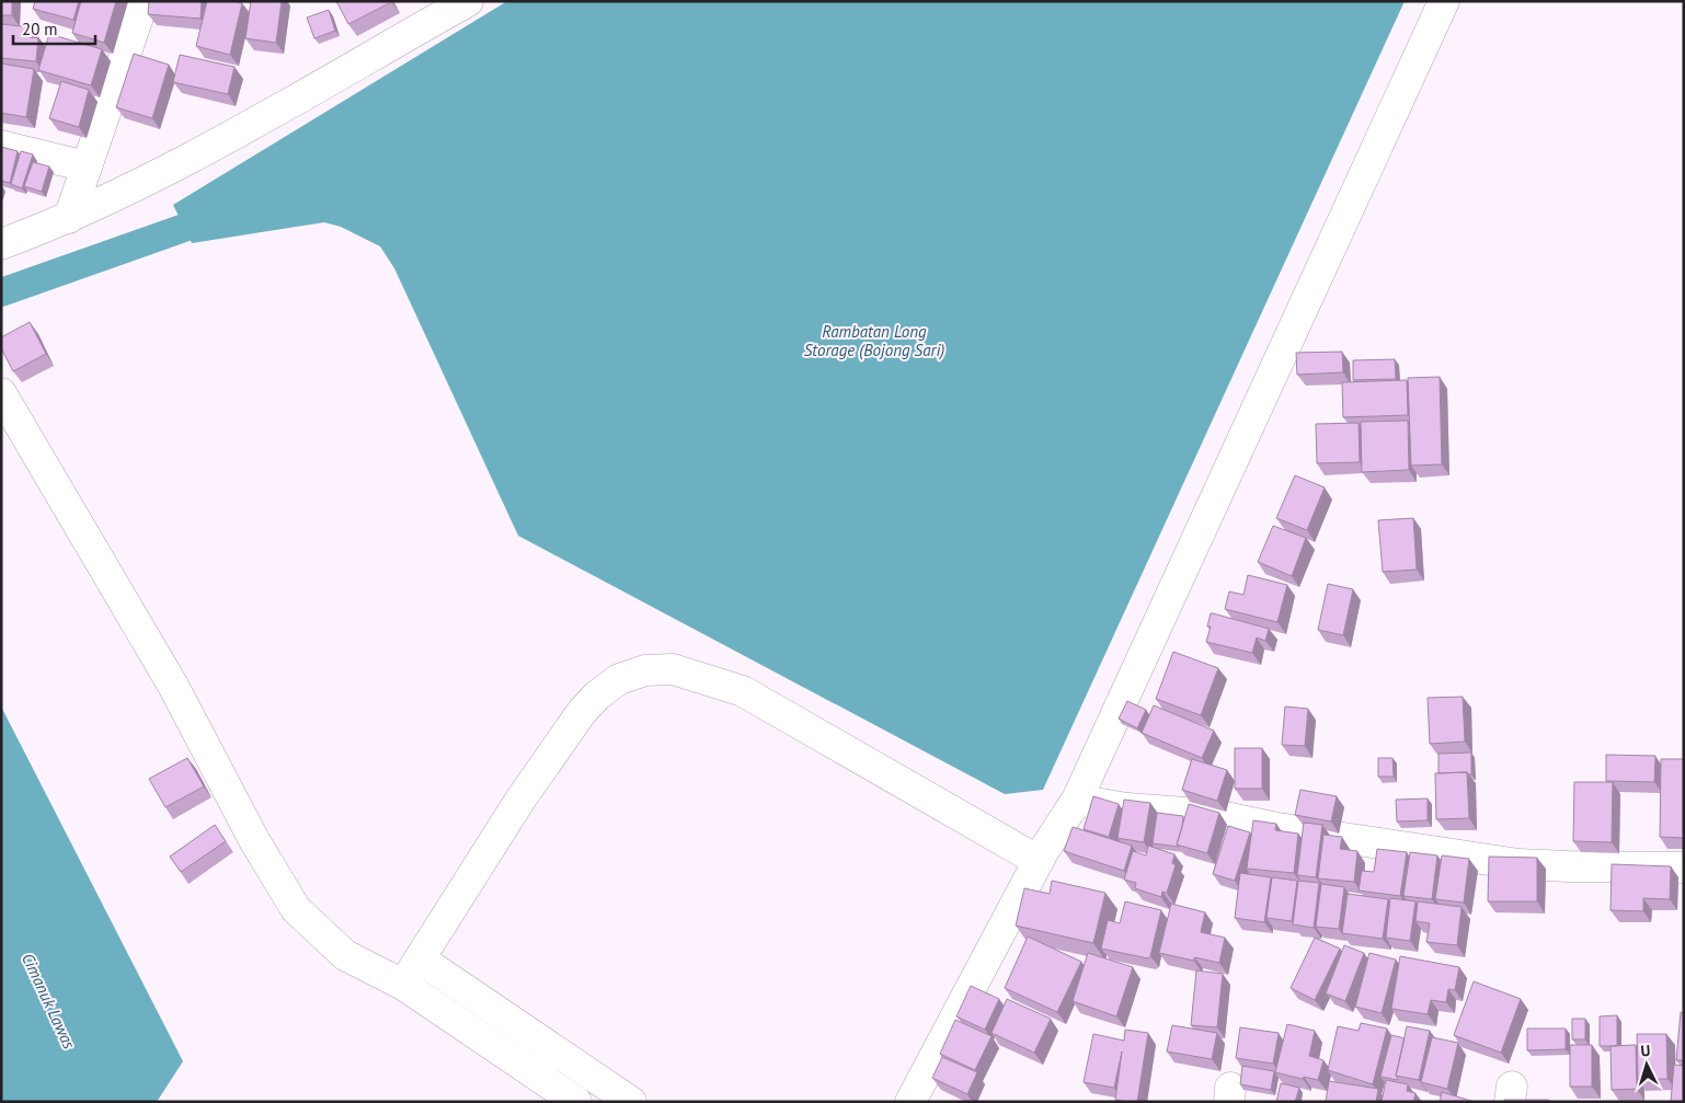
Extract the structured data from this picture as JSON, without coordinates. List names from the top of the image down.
{
  "water": ["Rambatan Long Storage (Bojong Sari)", "Cimanuk Lawas"],
  "scale_bar": "20 m",
  "north": "top"
}
